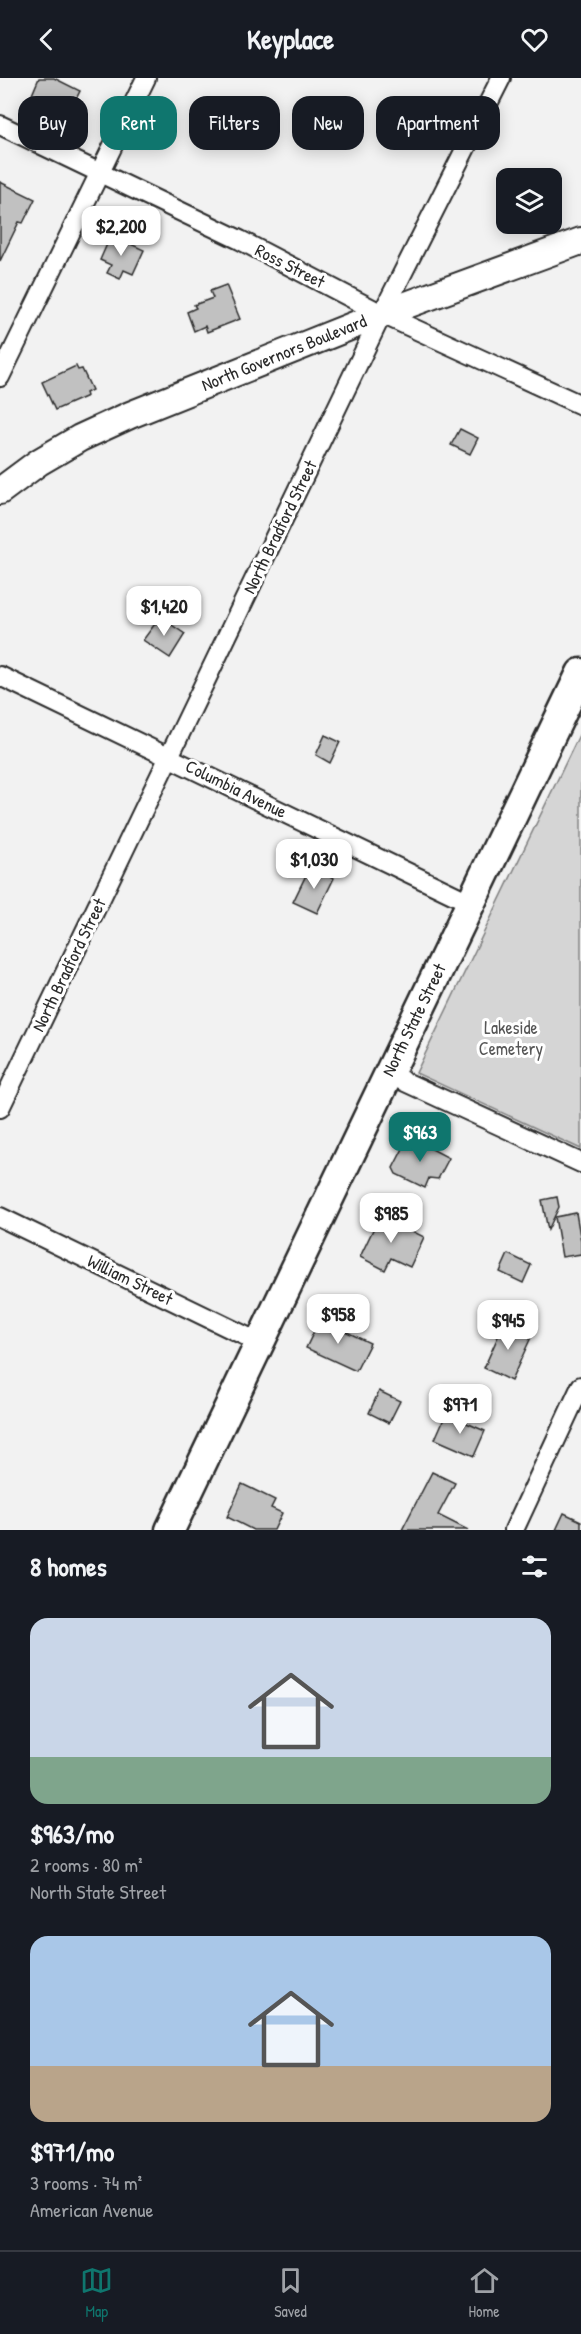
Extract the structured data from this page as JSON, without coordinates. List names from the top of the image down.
{
  "streets": {
    "main road": ["North Governors Boulevard", "North State Street"],
    "street": [
      "Ross Street",
      "North Bradford Street",
      "Columbia Avenue",
      "William Street"
    ]
  },
  "crossings": [
    ["Ross Street", "North Governors Boulevard"],
    ["Ross Street", "North Bradford Street"],
    ["North Governors Boulevard", "North Bradford Street"],
    ["North Bradford Street", "Columbia Avenue"],
    ["Columbia Avenue", "North State Street"],
    ["North State Street", "William Street"]
  ],
  "parks": ["Lakeside Cemetery"],
  "page": {
    "header": "Keyplace",
    "chip": [
      "Buy",
      "Rent",
      "Filters",
      "New",
      "Apartment"
    ],
    "price": [
      "$2,200",
      "$1,420",
      "$1,030",
      "$963",
      "$985",
      "$958",
      "$945",
      "$971"
    ],
    "heading": "8 homes",
    "list": [
      {
        "name": "$963/mo",
        "note": "2 rooms · 80 m² · North State Street"
      },
      {
        "name": "$971/mo",
        "note": "3 rooms · 74 m² · American Avenue"
      }
    ],
    "tabs": ["Map", "Saved", "Home"]
  }
}
